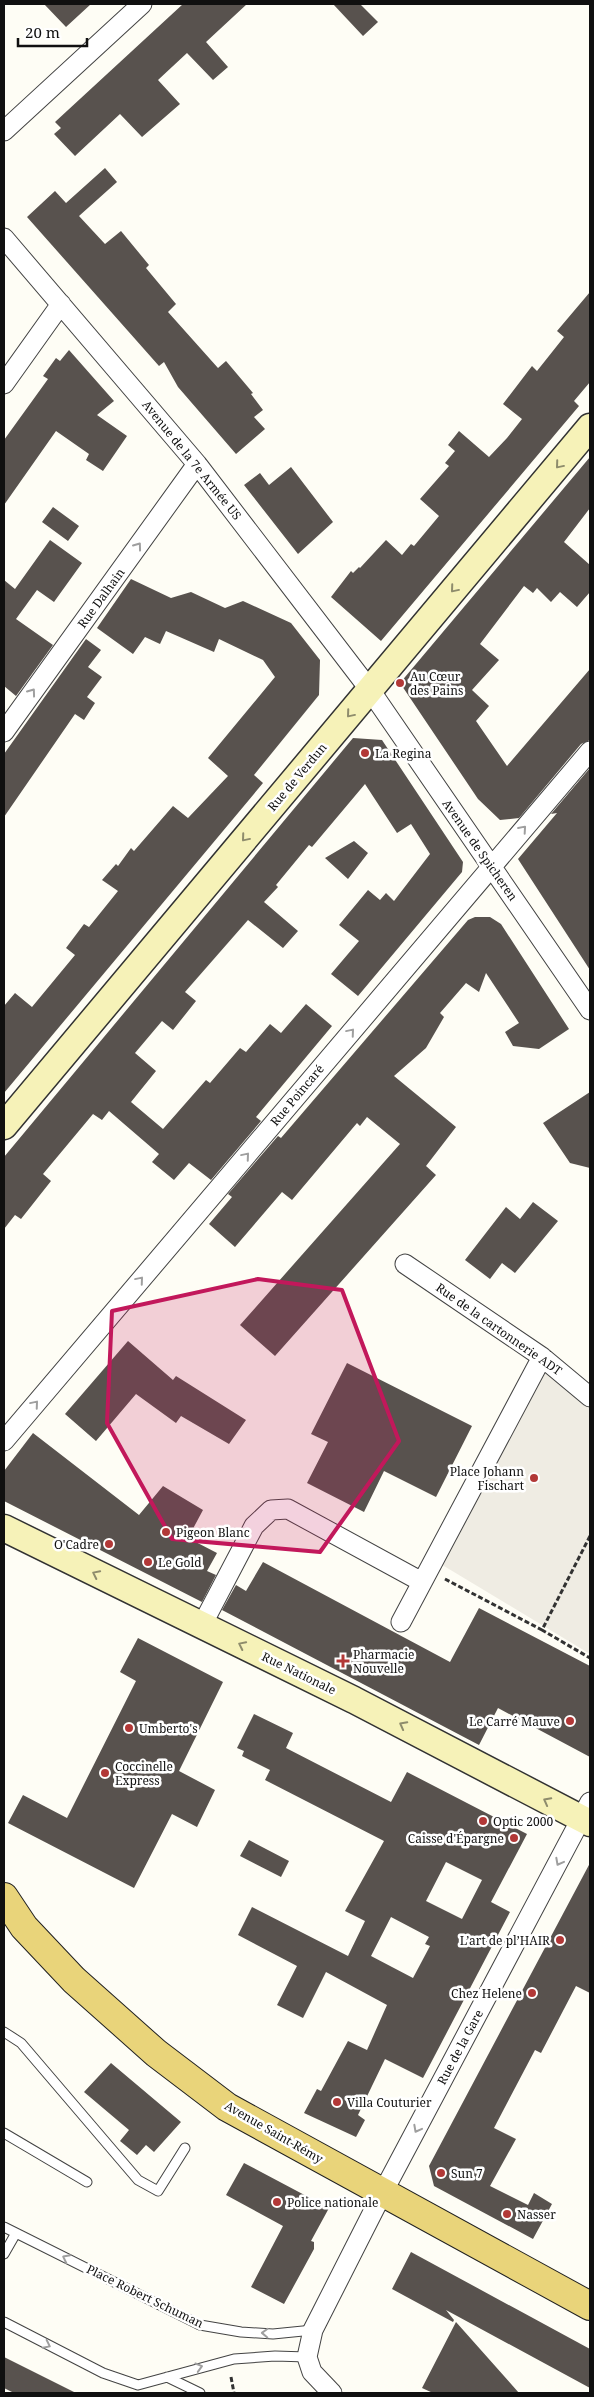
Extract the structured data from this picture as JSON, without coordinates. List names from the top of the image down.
{
  "streets": {
    "main road": ["Rue de Verdun", "Rue Nationale", "Avenue Saint-Rémy"],
    "street": [
      "Avenue de la 7e Armée US",
      "Rue Dalhain",
      "Avenue de Spicheren",
      "Rue Poincaré",
      "Rue de la cartonnerie ADT",
      "Rue de la Gare"
    ],
    "lane": ["Place Robert Schuman"]
  },
  "crossings": [
    ["Avenue de la 7e Armée US", "Rue Dalhain"],
    ["Avenue de la 7e Armée US", "Rue de Verdun"],
    ["Avenue de la 7e Armée US", "Avenue de Spicheren"],
    ["Rue de Verdun", "Avenue de Spicheren"],
    ["Avenue de Spicheren", "Rue Poincaré"],
    ["Rue Nationale", "Rue de la Gare"],
    ["Rue de la Gare", "Avenue Saint-Rémy"],
    ["Rue de la Gare", "Place Robert Schuman"]
  ],
  "one_way": [
    "Rue Dalhain",
    "Rue de Verdun",
    "Rue Poincaré",
    "Rue Nationale",
    "Rue de la Gare",
    "Place Robert Schuman"
  ],
  "places": {
    "other": [
      "Au Cœur des Pains",
      "La Regina",
      "Place Johann Fischart",
      "Pigeon Blanc",
      "O'Cadre",
      "Le Gold",
      "Le Carré Mauve",
      "Umberto's",
      "Coccinelle Express",
      "Optic 2000",
      "Caisse d'Épargne",
      "L’art de pl’HAIR",
      "Chez Helene",
      "Villa Couturier",
      "Sun 7",
      "Police nationale",
      "Nasser"
    ],
    "health": ["Pharmacie Nouvelle"]
  },
  "scale_bar": "20 m"
}
